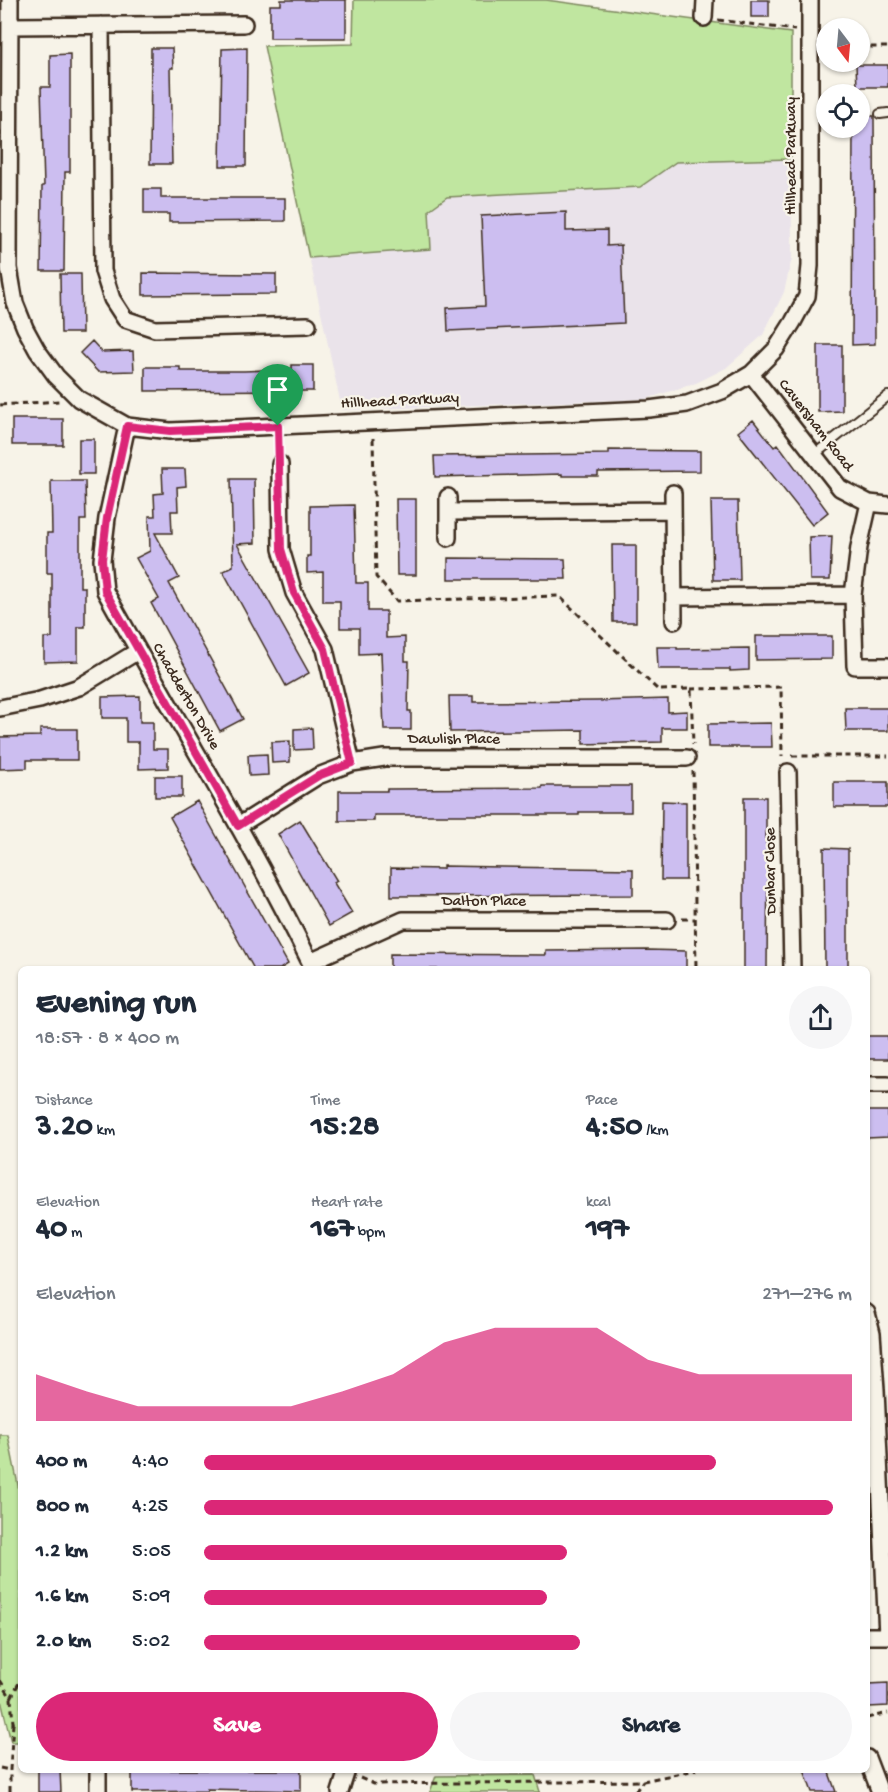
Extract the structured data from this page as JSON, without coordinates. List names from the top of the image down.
{
  "streets": {
    "street": [
      "Hillhead Parkway",
      "Caversham Road",
      "Chadderton Drive",
      "Dawlish Place",
      "Dunbar Close",
      "Dalton Place"
    ]
  },
  "crossings": [
    ["Hillhead Parkway", "Caversham Road"],
    ["Hillhead Parkway", "Chadderton Drive"],
    ["Chadderton Drive", "Dawlish Place"],
    ["Chadderton Drive", "Dalton Place"]
  ],
  "north": "bottom",
  "page": {
    "heading": ["Evening run", "18:57 · 8 × 400 m"],
    "stats": [
      ["Distance", "3.20 km"],
      ["Time", "15:28"],
      ["Pace", "4:50 /km"],
      ["Elevation", "40 m"],
      ["Heart rate", "167 bpm"],
      ["kcal", "197"]
    ],
    "chart": ["Elevation", "271–276 m"],
    "list": [
      {
        "name": "400 m",
        "note": "4:40"
      },
      {
        "name": "800 m",
        "note": "4:25"
      },
      {
        "name": "1.2 km",
        "note": "5:05"
      },
      {
        "name": "1.6 km",
        "note": "5:09"
      },
      {
        "name": "2.0 km",
        "note": "5:02"
      }
    ],
    "buttons": ["Save", "Share"]
  }
}
